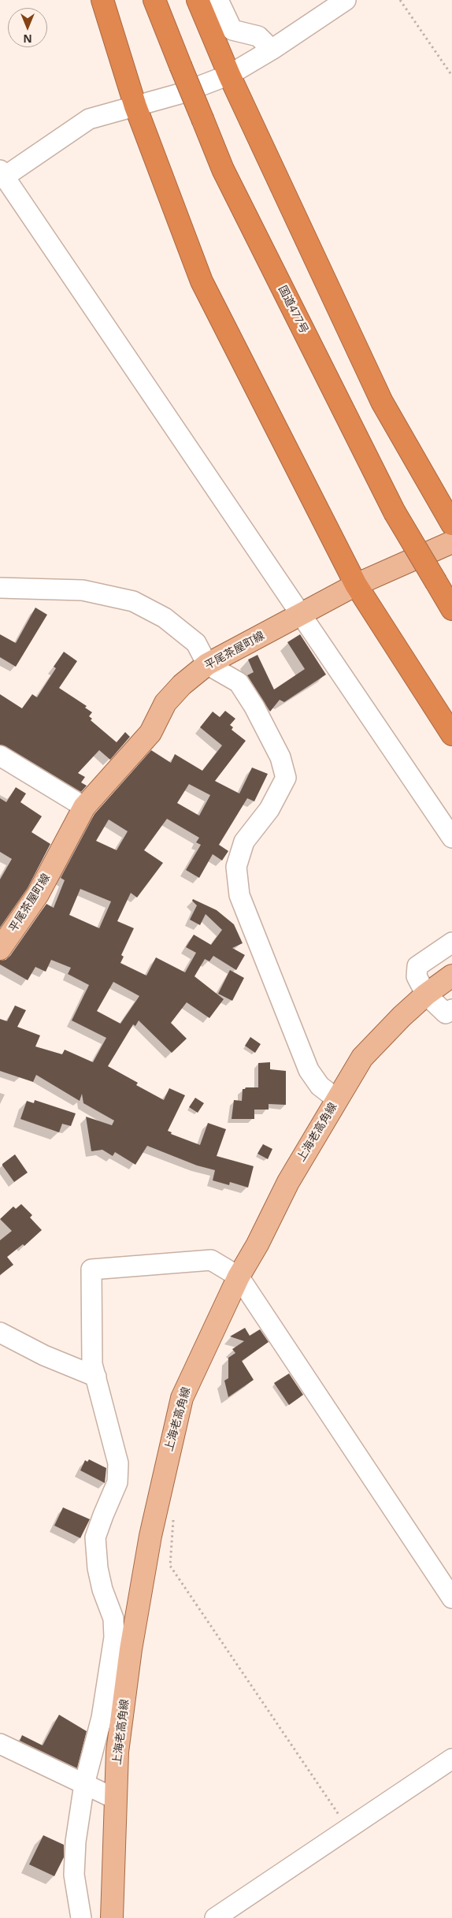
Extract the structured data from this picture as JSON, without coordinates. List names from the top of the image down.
{
  "streets": {
    "highway": ["国道477号"],
    "main road": ["平尾茶屋町線", "上海老高角線"]
  },
  "north": "bottom"
}
